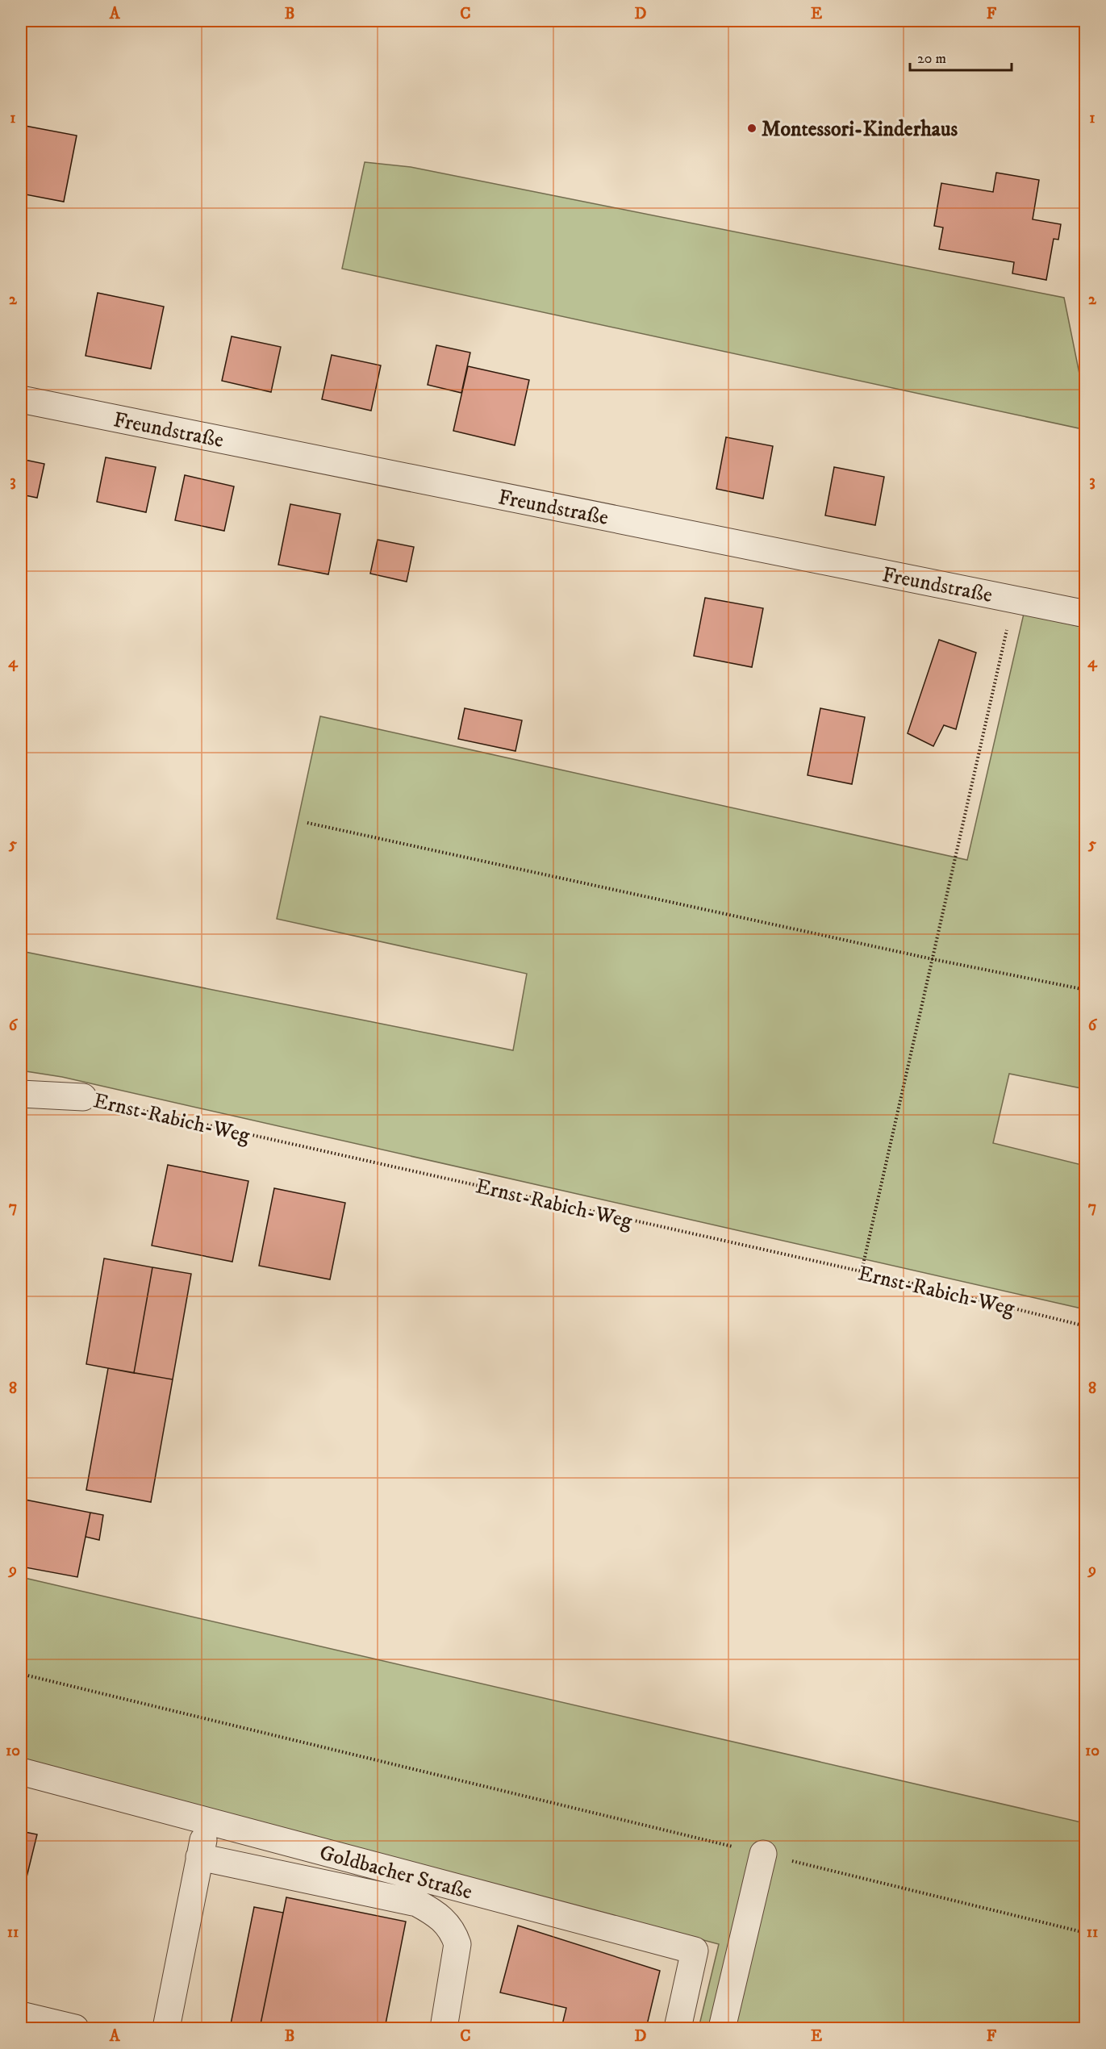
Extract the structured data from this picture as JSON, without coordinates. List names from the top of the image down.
{
  "streets": {
    "street": ["Freundstraße", "Ernst-Rabich-Weg", "Goldbacher Straße"]
  },
  "places": ["Montessori-Kinderhaus"],
  "scale_bar": "20 m",
  "grid": {
    "columns": [
      "A",
      "B",
      "C",
      "D",
      "E",
      "F"
    ],
    "rows": [
      "1",
      "2",
      "3",
      "4",
      "5",
      "6",
      "7",
      "8",
      "9",
      "10",
      "11"
    ]
  }
}
